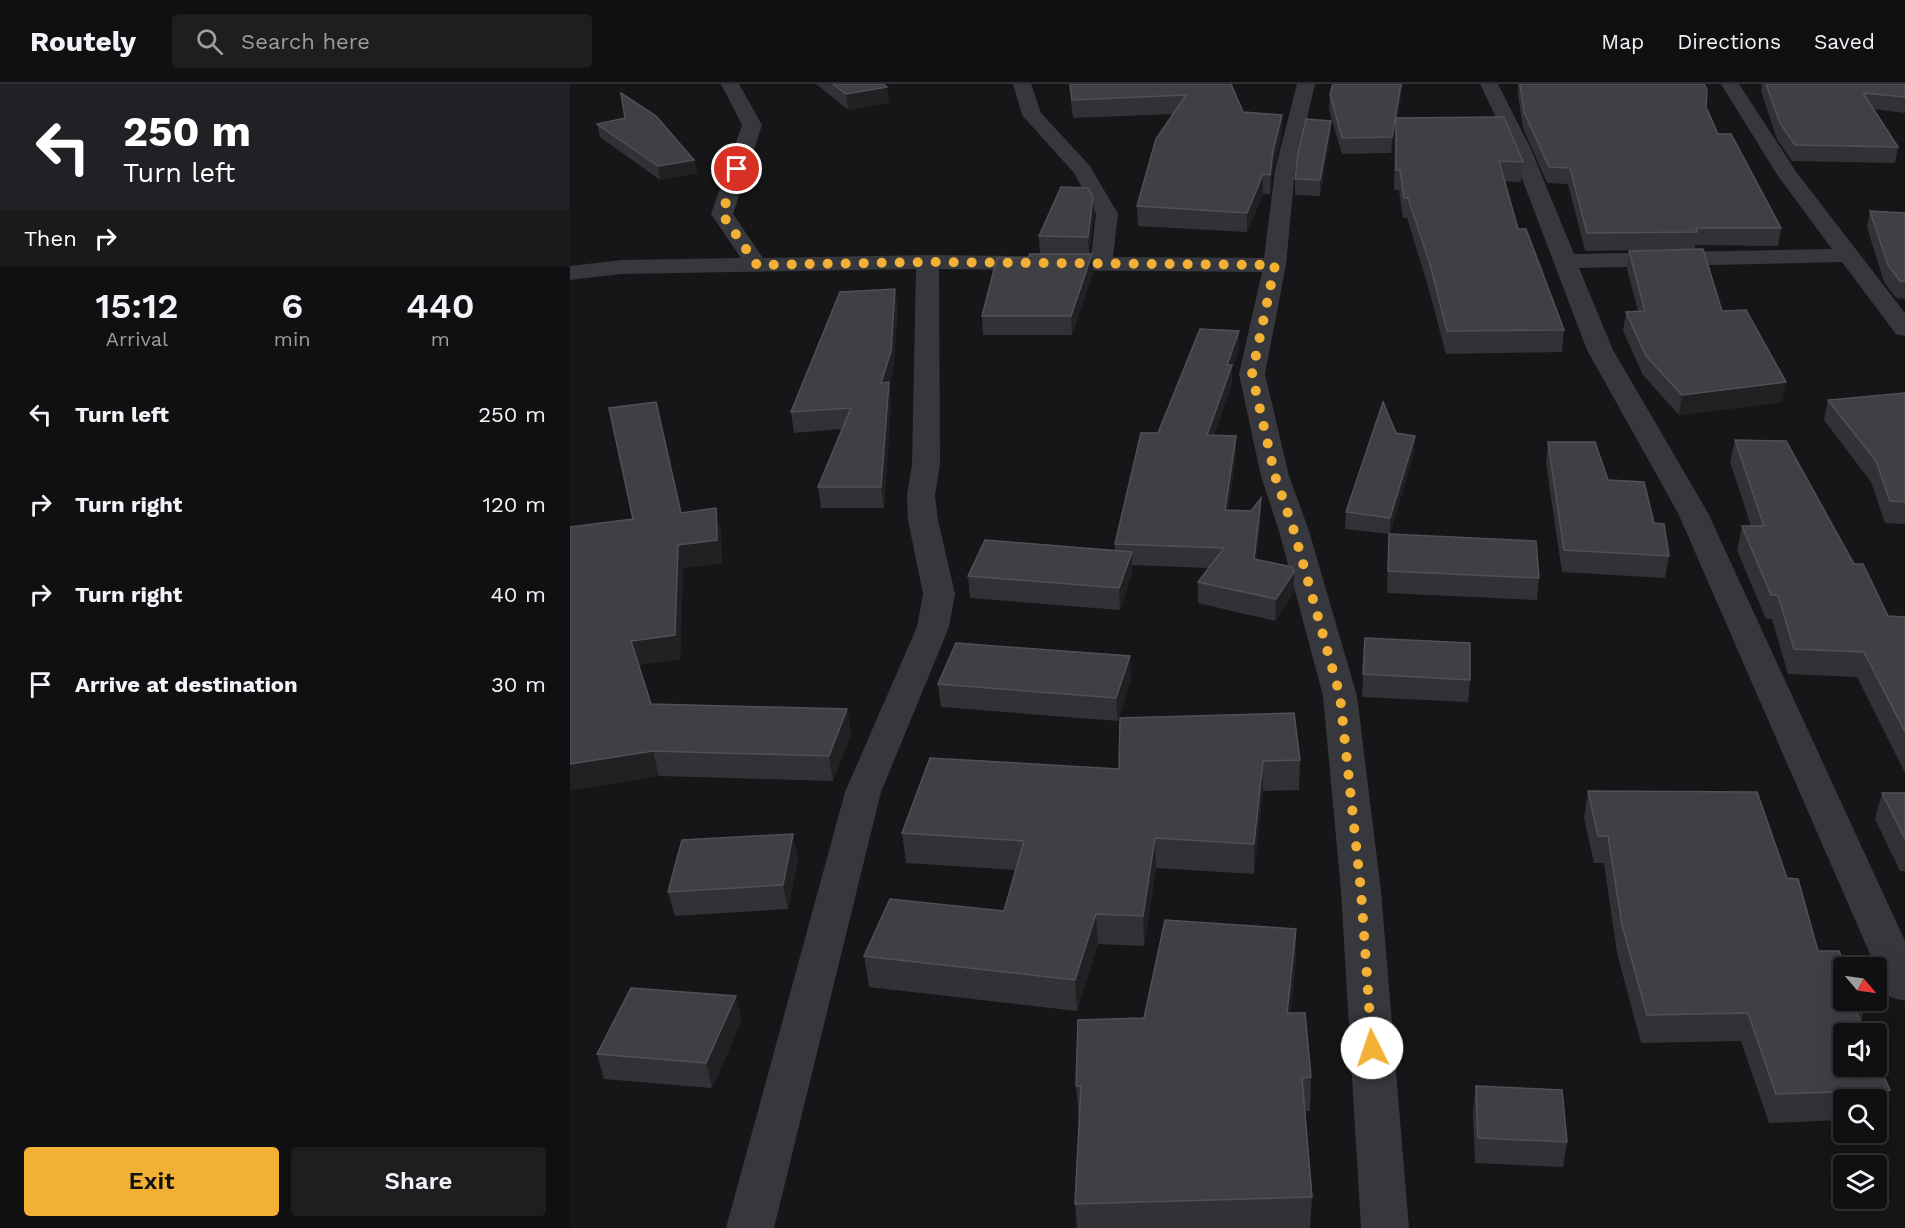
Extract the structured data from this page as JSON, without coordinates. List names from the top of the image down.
{
  "north": "bottom right",
  "page": {
    "header": "Routely",
    "search": "Search here",
    "nav": ["Map", "Directions", "Saved"],
    "turn": ["250 m", "Turn left"],
    "then": "Then",
    "eta": [
      "15:12",
      "Arrival",
      "6",
      "min",
      "440",
      "m"
    ],
    "list": [
      {
        "name": "Turn left",
        "value": "250 m"
      },
      {
        "name": "Turn right",
        "value": "120 m"
      },
      {
        "name": "Turn right",
        "value": "40 m"
      },
      {
        "name": "Arrive at destination",
        "value": "30 m"
      }
    ],
    "buttons": ["Exit", "Share"]
  }
}
